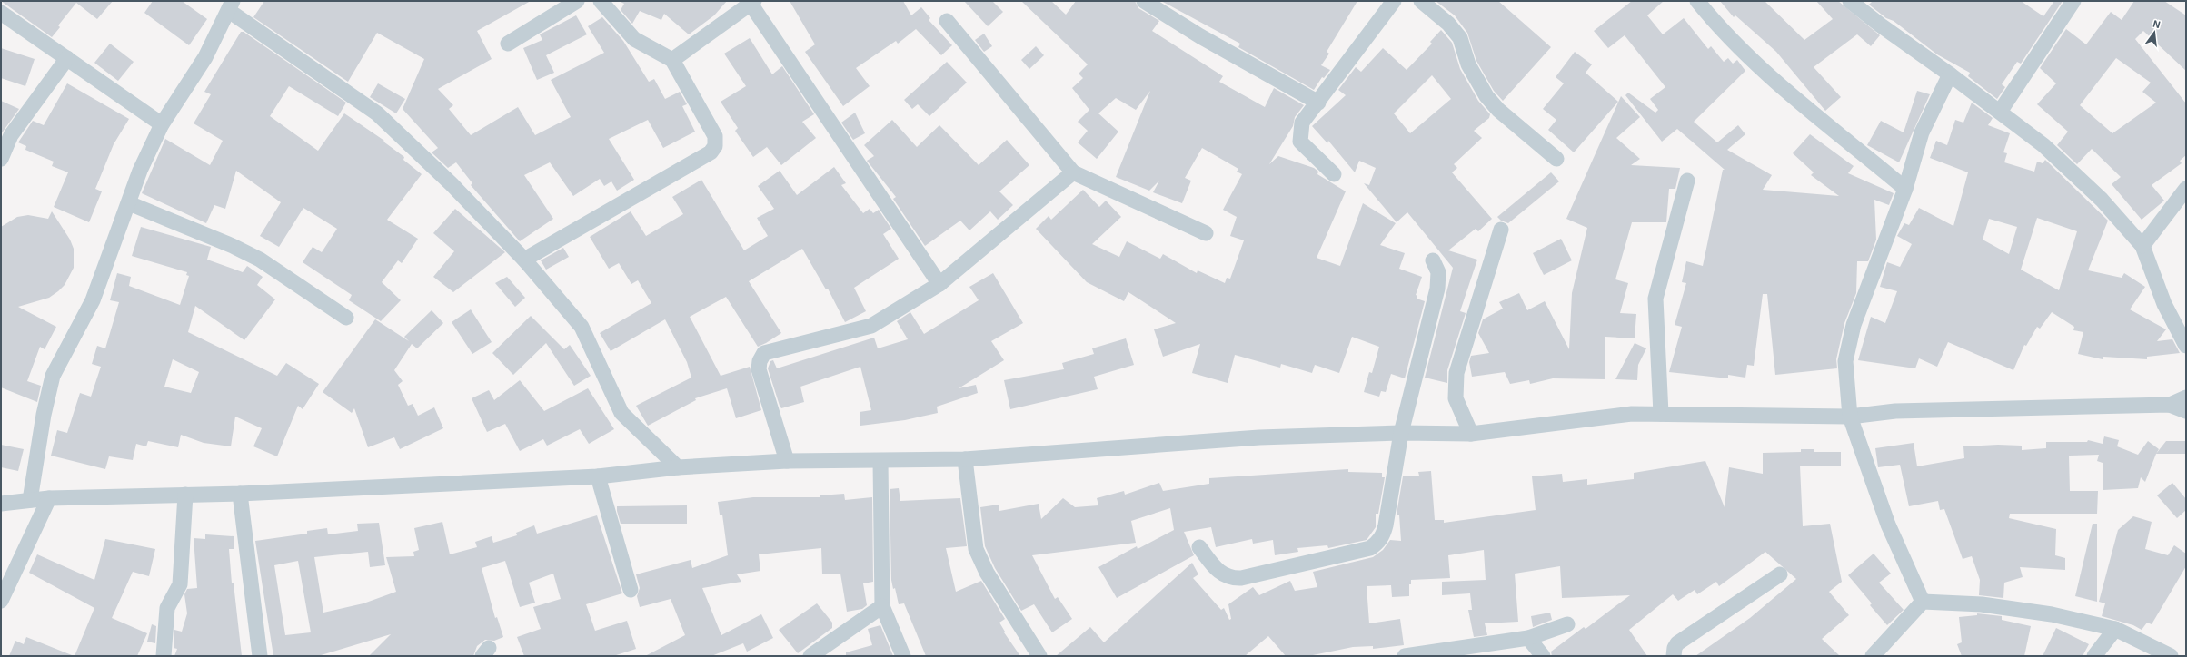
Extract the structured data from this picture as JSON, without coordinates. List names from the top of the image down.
{
  "north": "top"
}
